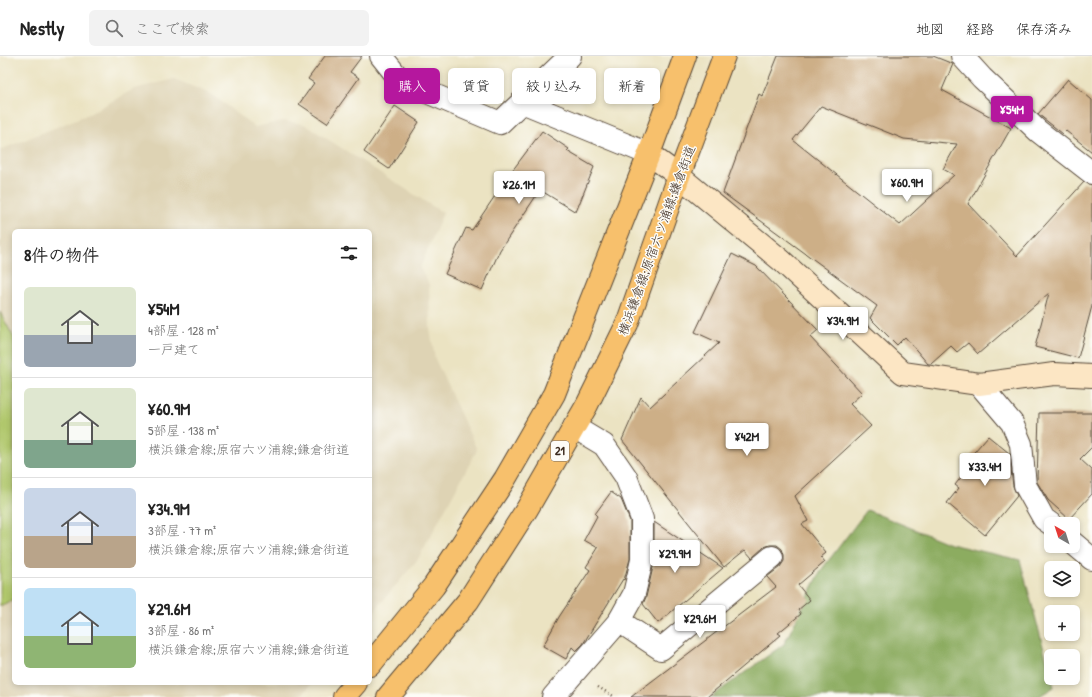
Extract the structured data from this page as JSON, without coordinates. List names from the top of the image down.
{
  "streets": {
    "main road": ["横浜鎌倉線;原宿六ツ浦線;鎌倉街道", "21"]
  },
  "north": "top left",
  "page": {
    "header": "Nestly",
    "search": "ここで検索",
    "nav": ["地図", "経路", "保存済み"],
    "chip": [
      "購入",
      "賃貸",
      "絞り込み",
      "新着"
    ],
    "price": [
      "¥54M",
      "¥60.9M",
      "¥26.1M",
      "¥34.9M",
      "¥42M",
      "¥33.4M",
      "¥29.9M",
      "¥29.6M"
    ],
    "heading": "8件の物件",
    "list": [
      {
        "name": "¥54M",
        "note": "4部屋 · 128 m² · 一戸建て"
      },
      {
        "name": "¥60.9M",
        "note": "5部屋 · 138 m² · 横浜鎌倉線;原宿六ツ浦線;鎌倉街道"
      },
      {
        "name": "¥34.9M",
        "note": "3部屋 · 77 m² · 横浜鎌倉線;原宿六ツ浦線;鎌倉街道"
      },
      {
        "name": "¥29.6M",
        "note": "3部屋 · 86 m² · 横浜鎌倉線;原宿六ツ浦線;鎌倉街道"
      }
    ],
    "map_buttons": ["+", "−"]
  }
}
